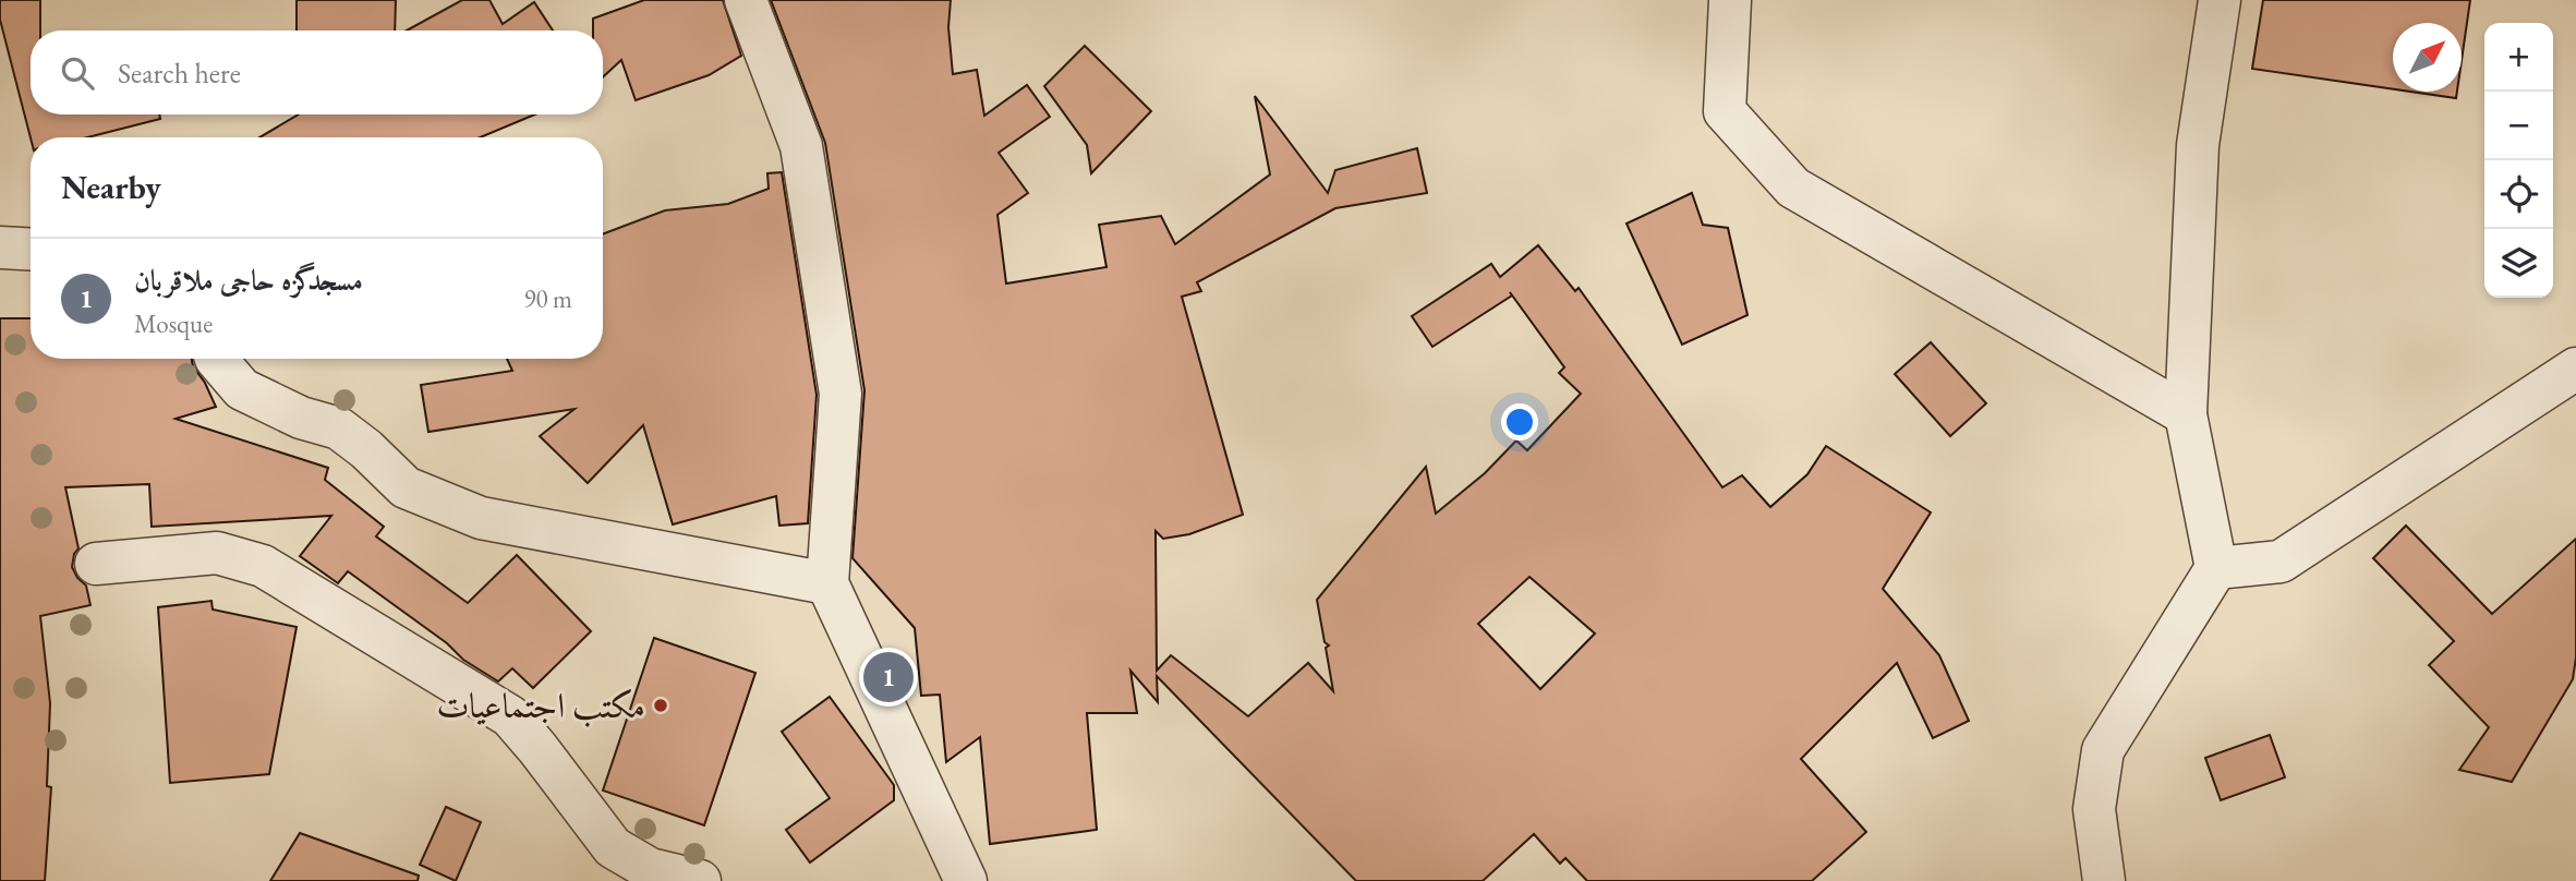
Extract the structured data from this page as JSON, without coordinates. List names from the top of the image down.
{
  "places": ["مکتب اجتماعیات"],
  "north": "top right",
  "page": {
    "map_buttons": ["+", "−"],
    "search": "Search here",
    "heading": "Nearby",
    "list": [
      {
        "mark": "1",
        "name": "مسجدگزه حاجی ملاقربان",
        "note": "Mosque",
        "value": "90 m"
      }
    ],
    "pins": "1"
  }
}
